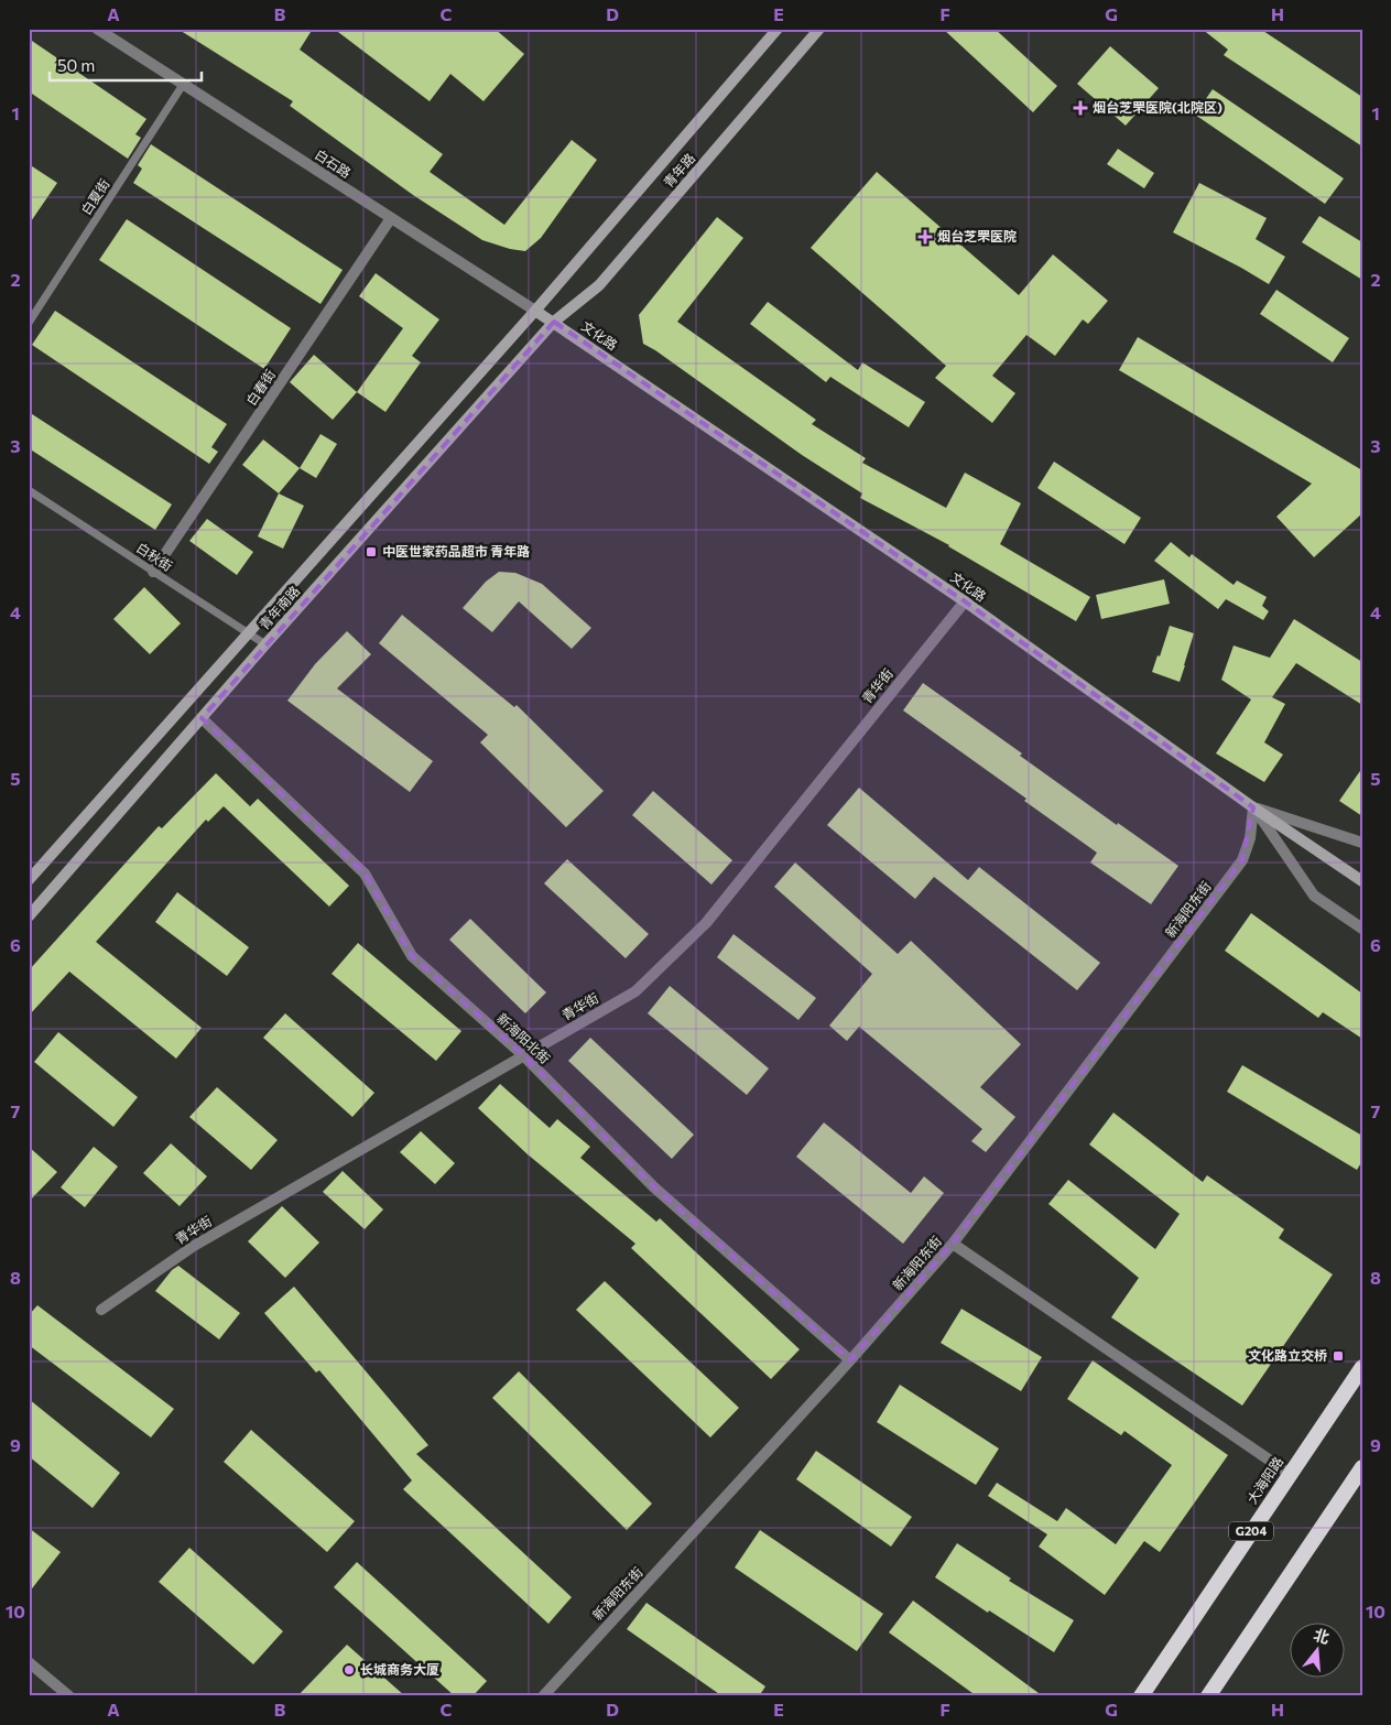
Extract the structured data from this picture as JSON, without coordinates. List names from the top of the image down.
{
  "streets": {
    "highway": ["大海阳路", "G204"],
    "main road": [
      "白石路",
      "青年路",
      "文化路",
      "青年南路"
    ],
    "street": [
      "白春街",
      "青华街",
      "新海阳东街",
      "新海阳北街"
    ],
    "lane": ["白夏街", "白秋街"]
  },
  "crossings": [
    ["白石路", "青年路"],
    ["白石路", "白夏街"],
    ["白石路", "文化路"],
    ["白石路", "白春街"],
    ["白石路", "青年南路"],
    ["青年路", "文化路"],
    ["青年路", "青年南路"],
    ["文化路", "青年南路"],
    ["文化路", "青华街"],
    ["文化路", "新海阳东街"],
    ["白春街", "白秋街"],
    ["白秋街", "青年南路"],
    ["青年南路", "新海阳北街"],
    ["青华街", "新海阳北街"],
    ["新海阳东街", "新海阳北街"]
  ],
  "places": {
    "health": ["烟台芝罘医院(北院区)", "烟台芝罘医院"],
    "transit": ["中医世家药品超市 青年路", "文化路立交桥"],
    "other": ["长城商务大厦"]
  },
  "scale_bar": "50 m",
  "north": "top",
  "grid": {
    "columns": [
      "A",
      "B",
      "C",
      "D",
      "E",
      "F",
      "G",
      "H"
    ],
    "rows": [
      "1",
      "2",
      "3",
      "4",
      "5",
      "6",
      "7",
      "8",
      "9",
      "10"
    ]
  }
}
